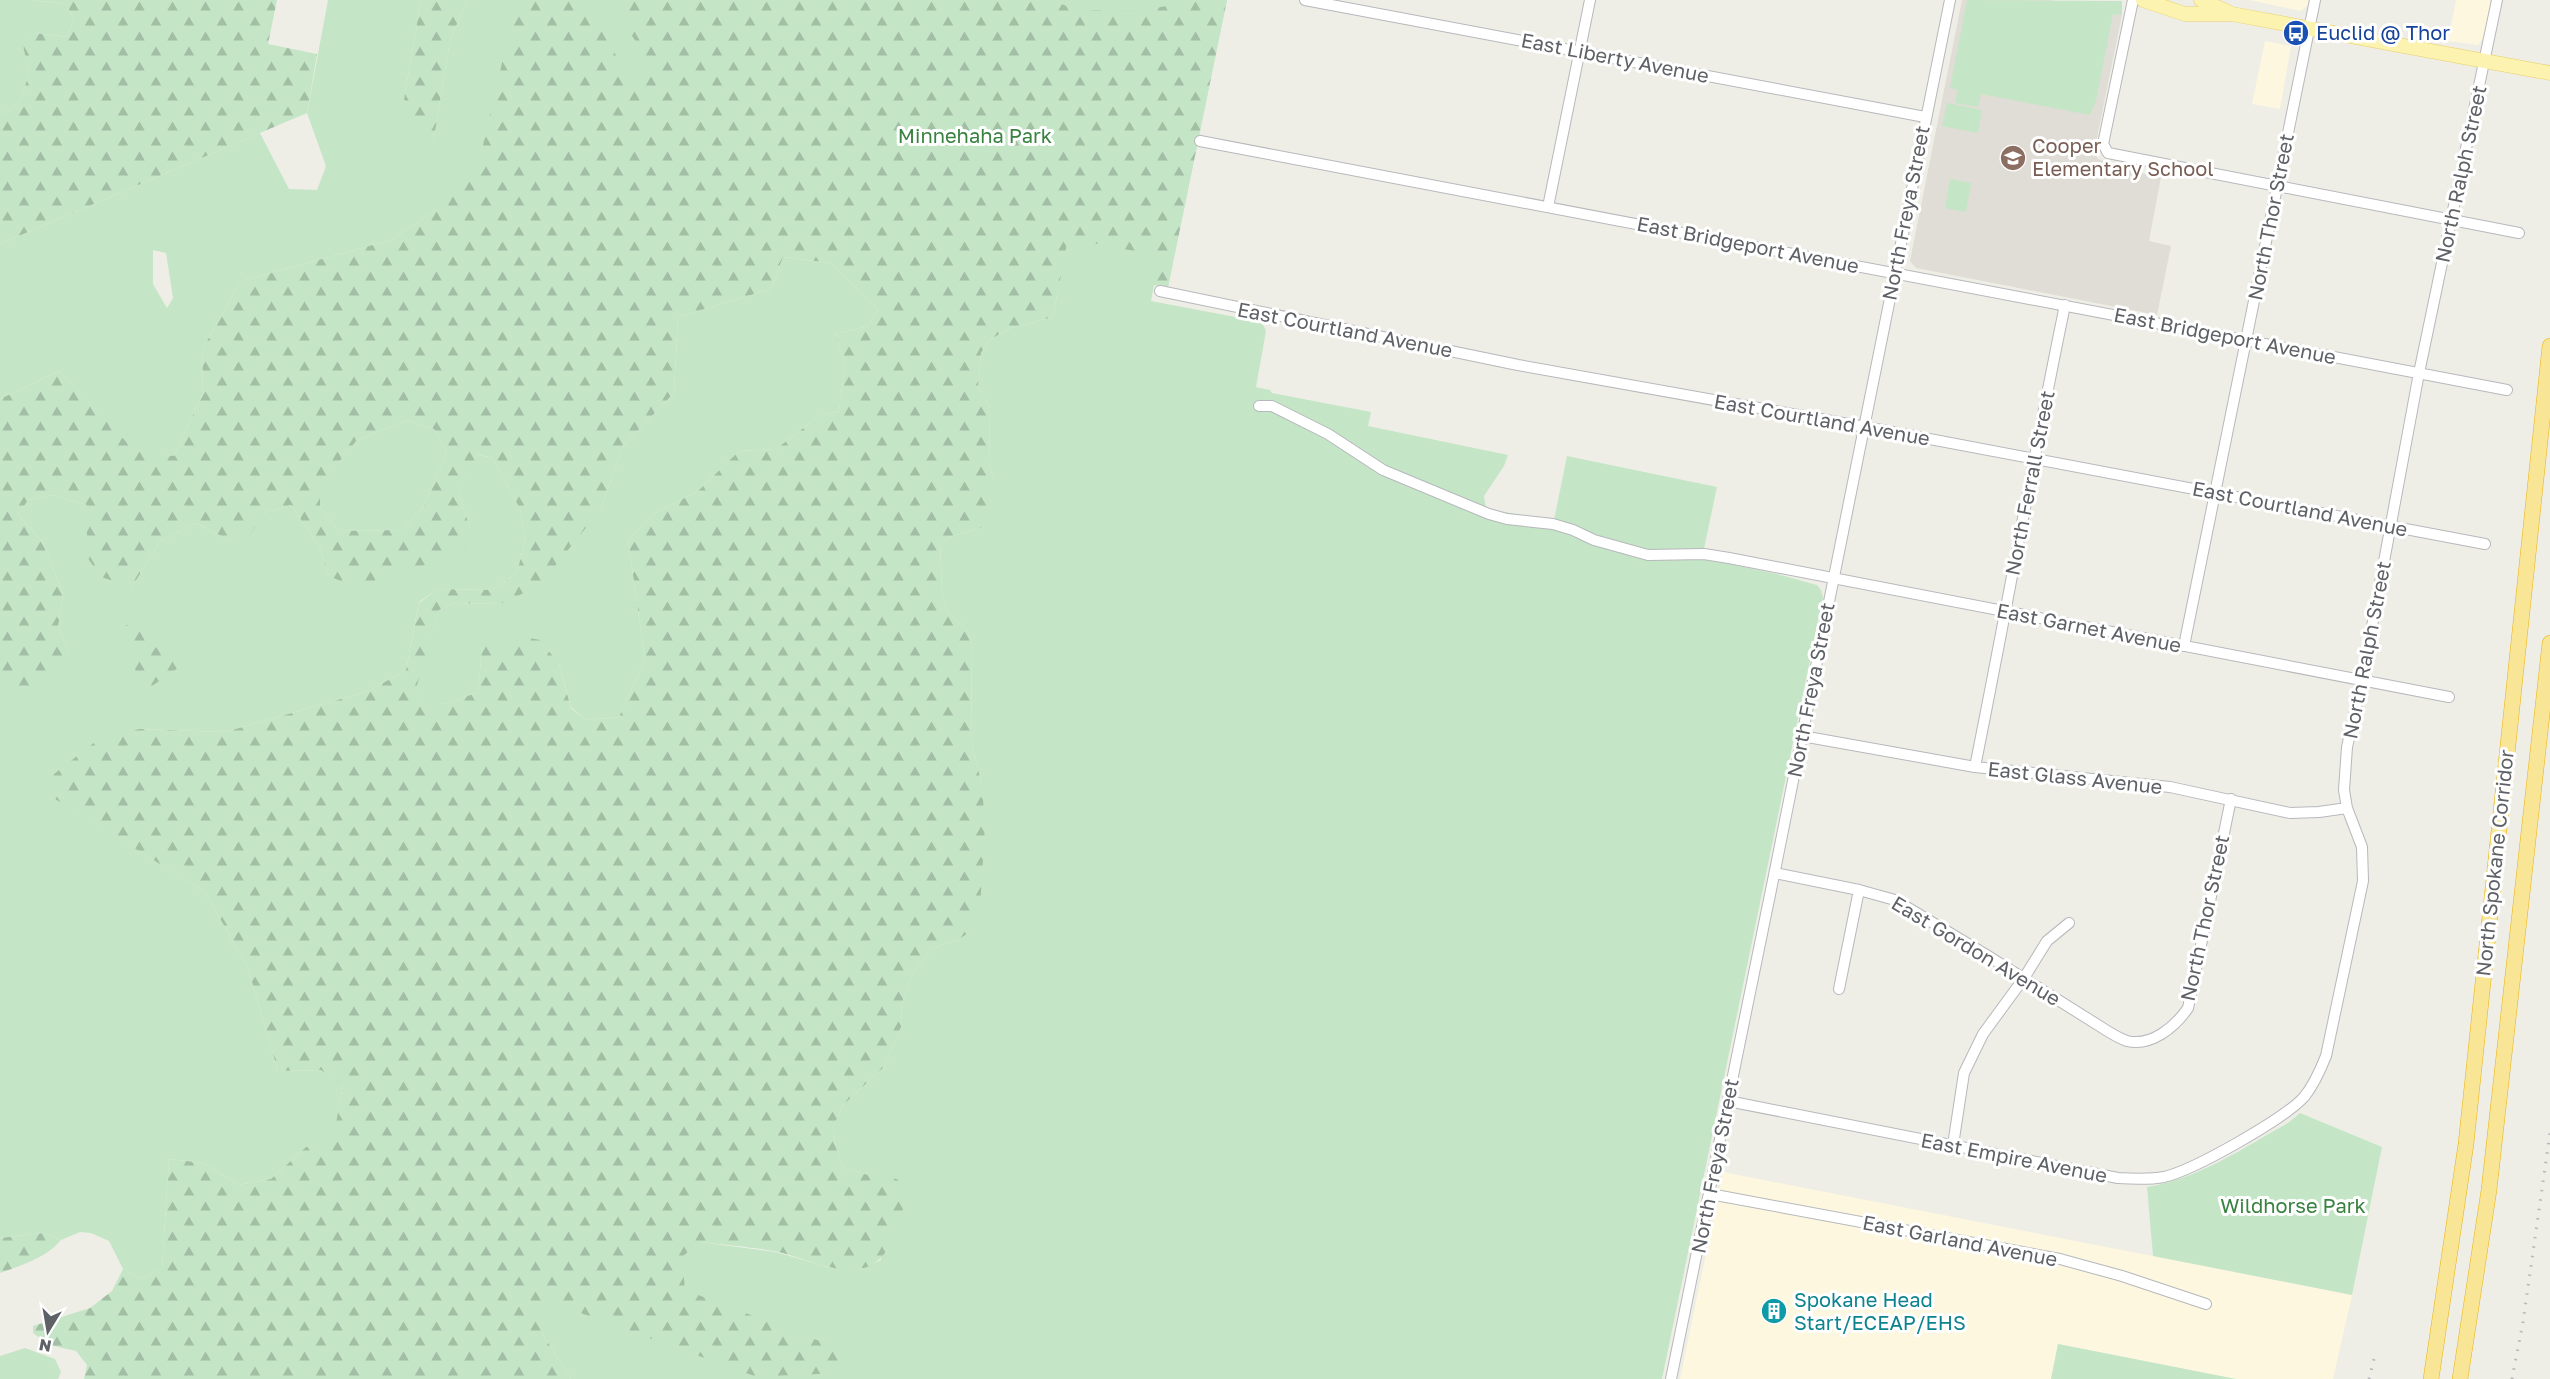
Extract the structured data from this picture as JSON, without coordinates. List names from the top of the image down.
{
  "streets": {
    "highway": ["North Spokane Corridor"],
    "street": [
      "East Liberty Avenue",
      "North Ralph Street",
      "North Freya Street",
      "North Thor Street",
      "East Bridgeport Avenue",
      "East Courtland Avenue",
      "North Ferrall Street",
      "East Garnet Avenue",
      "East Glass Avenue",
      "East Gordon Avenue",
      "East Empire Avenue",
      "East Garland Avenue"
    ]
  },
  "crossings": [
    ["East Liberty Avenue", "North Freya Street"],
    ["North Ralph Street", "East Bridgeport Avenue"],
    ["North Ralph Street", "East Courtland Avenue"],
    ["North Ralph Street", "East Garnet Avenue"],
    ["North Ralph Street", "East Glass Avenue"],
    ["North Ralph Street", "East Empire Avenue"],
    ["North Freya Street", "East Bridgeport Avenue"],
    ["North Freya Street", "East Courtland Avenue"],
    ["North Freya Street", "East Garnet Avenue"],
    ["North Freya Street", "East Glass Avenue"],
    ["North Freya Street", "East Gordon Avenue"],
    ["North Freya Street", "East Empire Avenue"],
    ["North Freya Street", "East Garland Avenue"],
    ["North Thor Street", "East Bridgeport Avenue"],
    ["North Thor Street", "East Courtland Avenue"],
    ["North Thor Street", "East Garnet Avenue"],
    ["North Thor Street", "East Glass Avenue"],
    ["North Thor Street", "East Gordon Avenue"],
    ["East Bridgeport Avenue", "North Ferrall Street"],
    ["East Courtland Avenue", "North Ferrall Street"],
    ["North Ferrall Street", "East Garnet Avenue"],
    ["North Ferrall Street", "East Glass Avenue"]
  ],
  "parks": ["Minnehaha Park", "Wildhorse Park"],
  "places": {
    "bus stop": ["Euclid @ Thor"],
    "school or university": ["Cooper Elementary School"],
    "building": ["Spokane Head Start/ECEAP/EHS"]
  },
  "north": "bottom"
}
